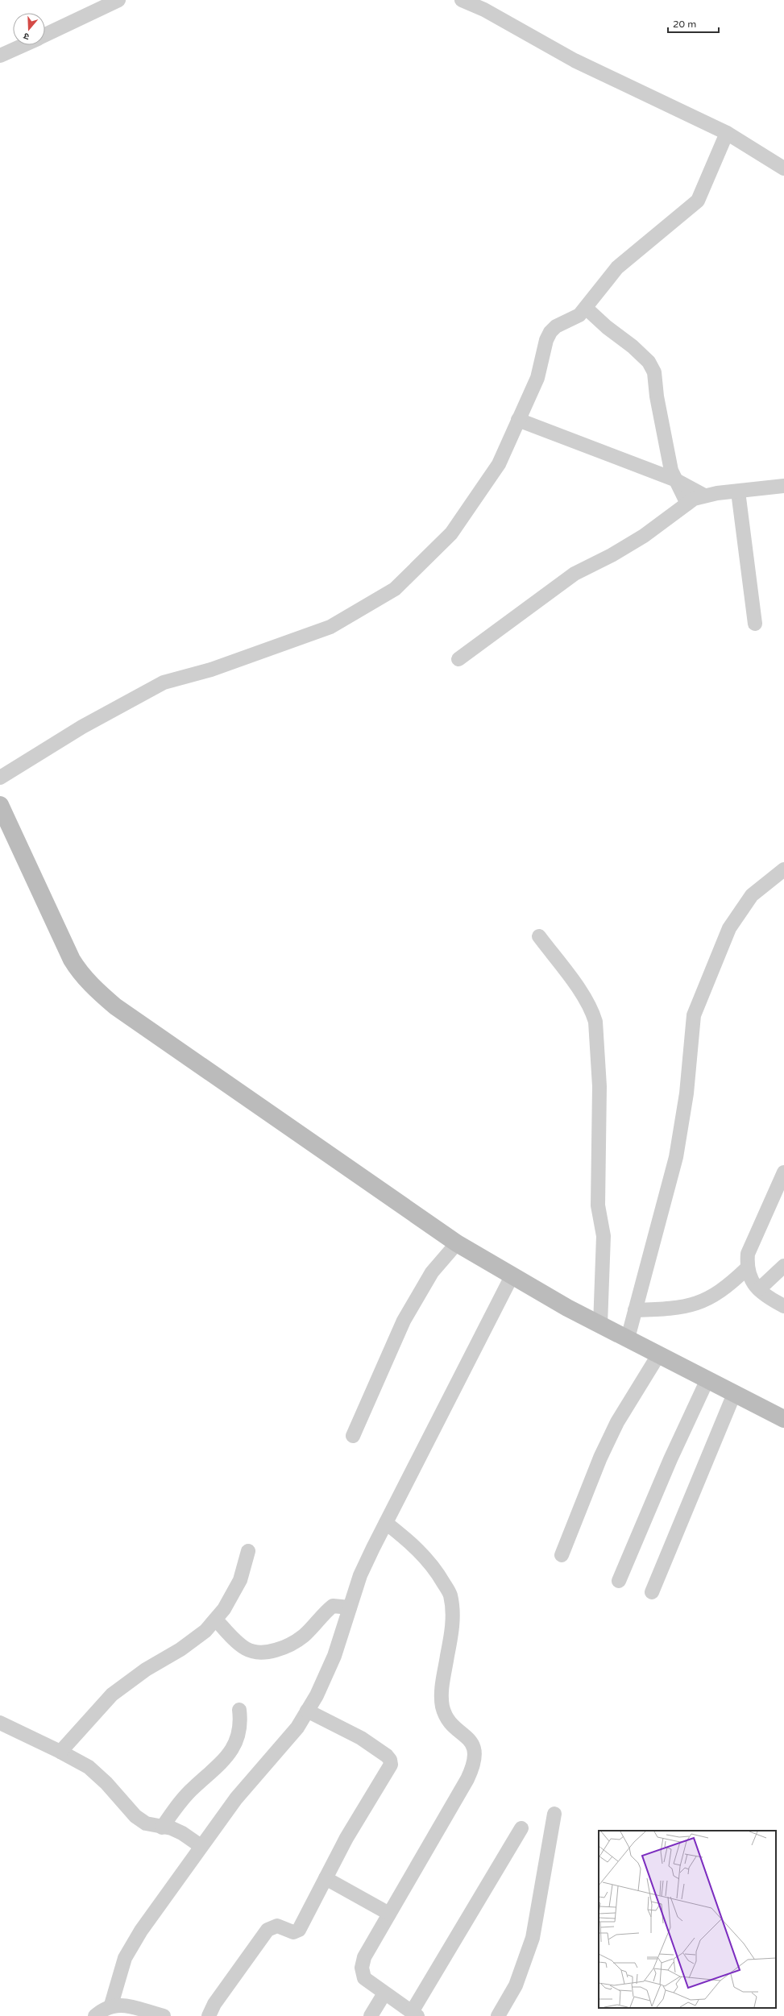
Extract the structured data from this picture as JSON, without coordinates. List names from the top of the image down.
{
  "scale_bar": "20 m",
  "north": "bottom"
}
